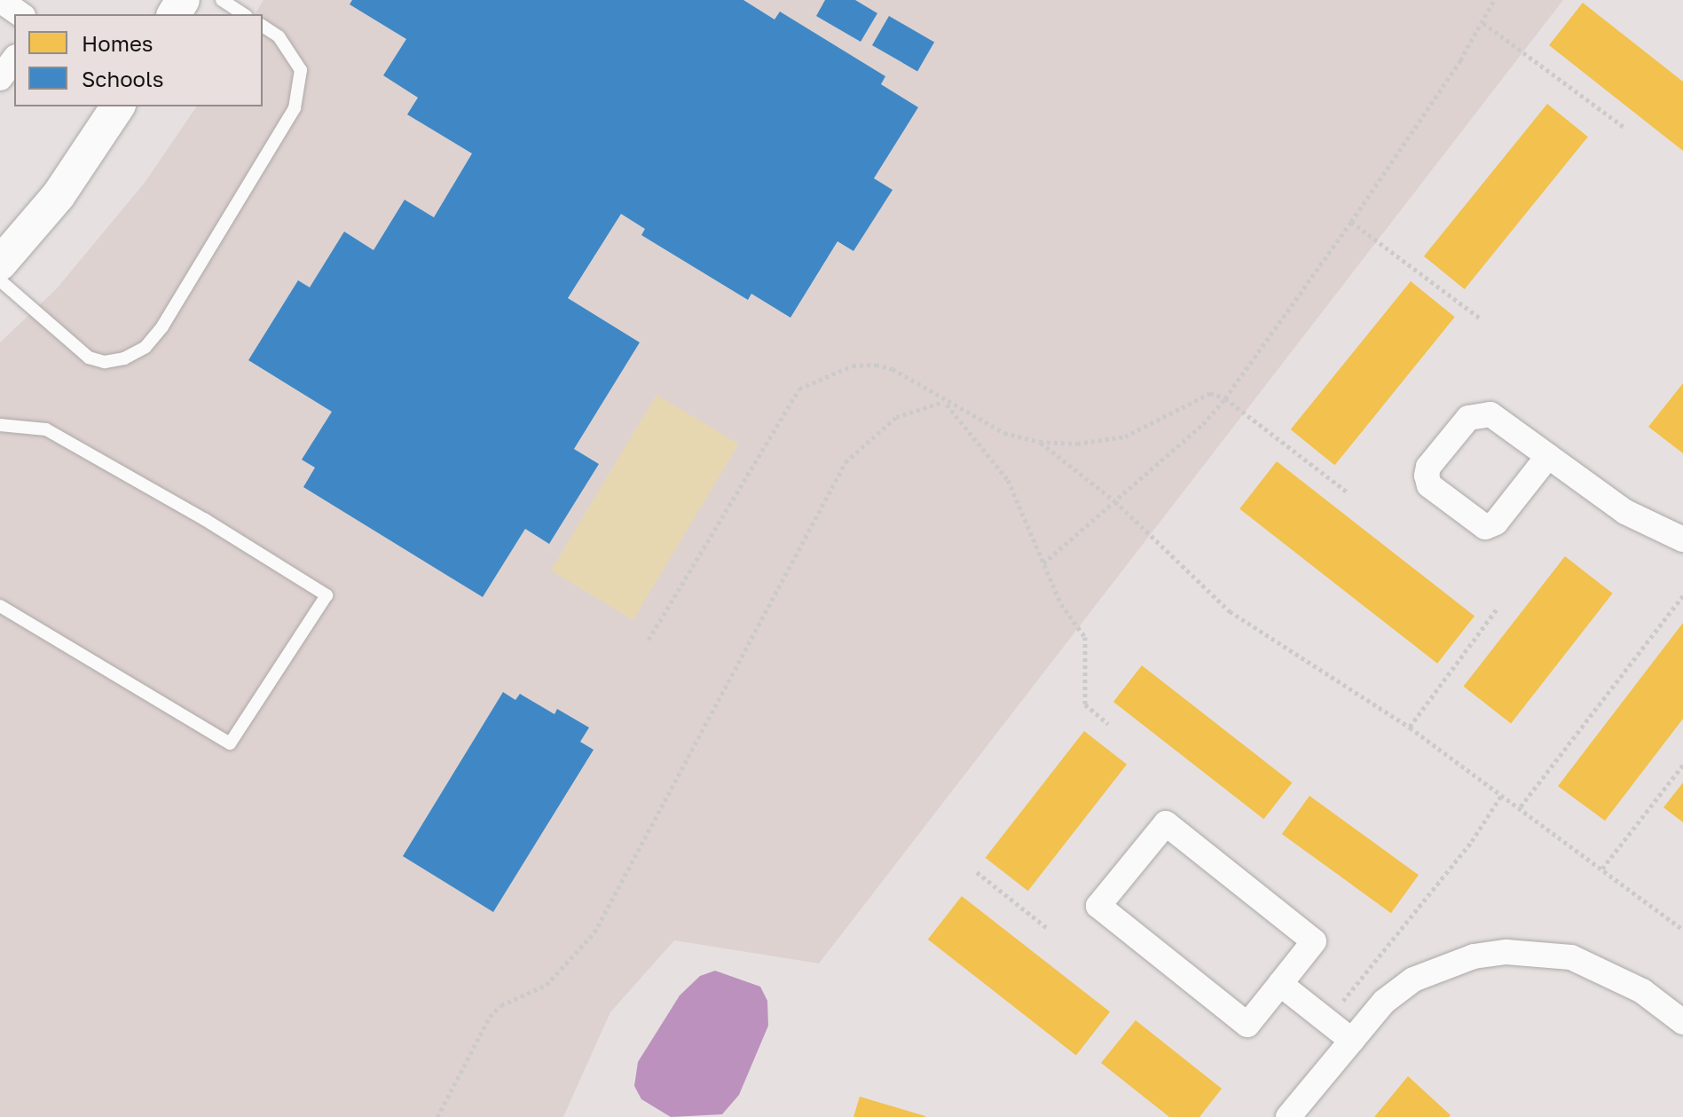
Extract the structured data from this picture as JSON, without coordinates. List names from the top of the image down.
{
  "legend": ["Homes", "Schools"]
}
